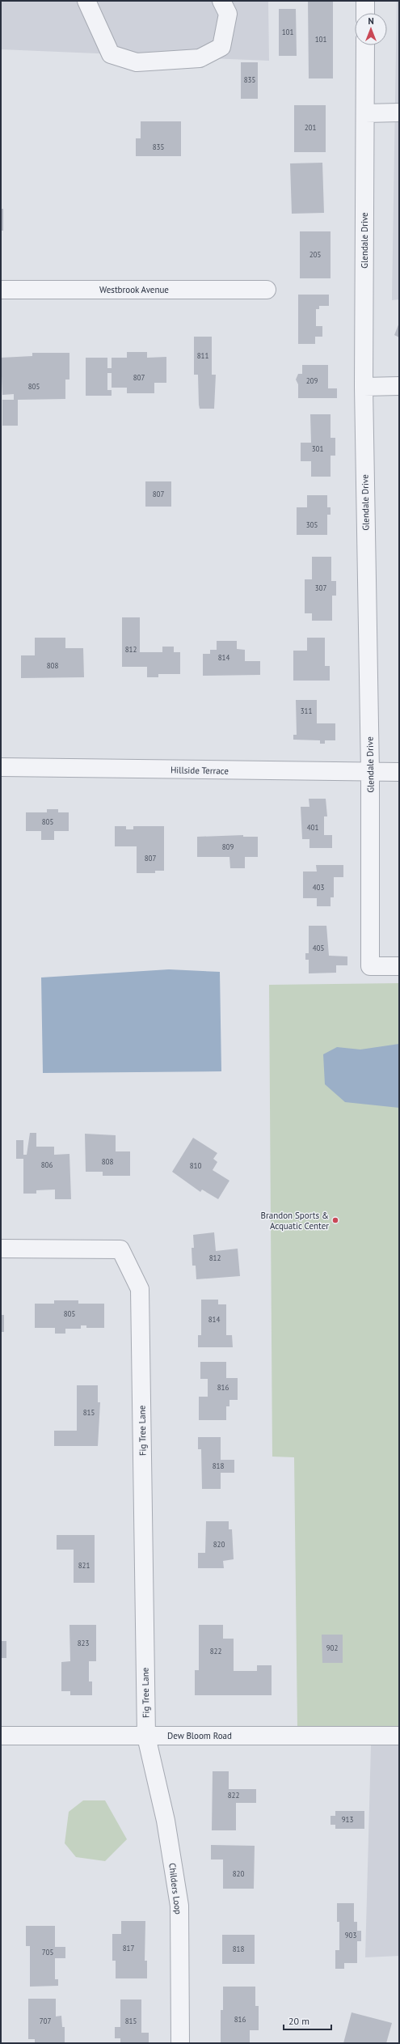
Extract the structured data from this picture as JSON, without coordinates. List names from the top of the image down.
{
  "streets": {
    "street": [
      "Glendale Drive",
      "Westbrook Avenue",
      "Hillside Terrace",
      "Fig Tree Lane",
      "Dew Bloom Road",
      "Childers Loop"
    ]
  },
  "crossings": [
    ["Glendale Drive", "Hillside Terrace"],
    ["Fig Tree Lane", "Dew Bloom Road"],
    ["Fig Tree Lane", "Childers Loop"],
    ["Dew Bloom Road", "Childers Loop"]
  ],
  "places": ["Brandon Sports & Acquatic Center"],
  "house_numbers": [
    "101",
    "101",
    "835",
    "201",
    "835",
    "205",
    "811",
    "807",
    "209",
    "805",
    "301",
    "807",
    "305",
    "307",
    "812",
    "814",
    "808",
    "311",
    "805",
    "401",
    "809",
    "807",
    "403",
    "405",
    "808",
    "806",
    "810",
    "812",
    "805",
    "814",
    "816",
    "815",
    "818",
    "820",
    "821",
    "823",
    "902",
    "822",
    "822",
    "913",
    "820",
    "903",
    "817",
    "818",
    "705",
    "816",
    "707",
    "815"
  ],
  "scale_bar": "20 m",
  "north": "top"
}
